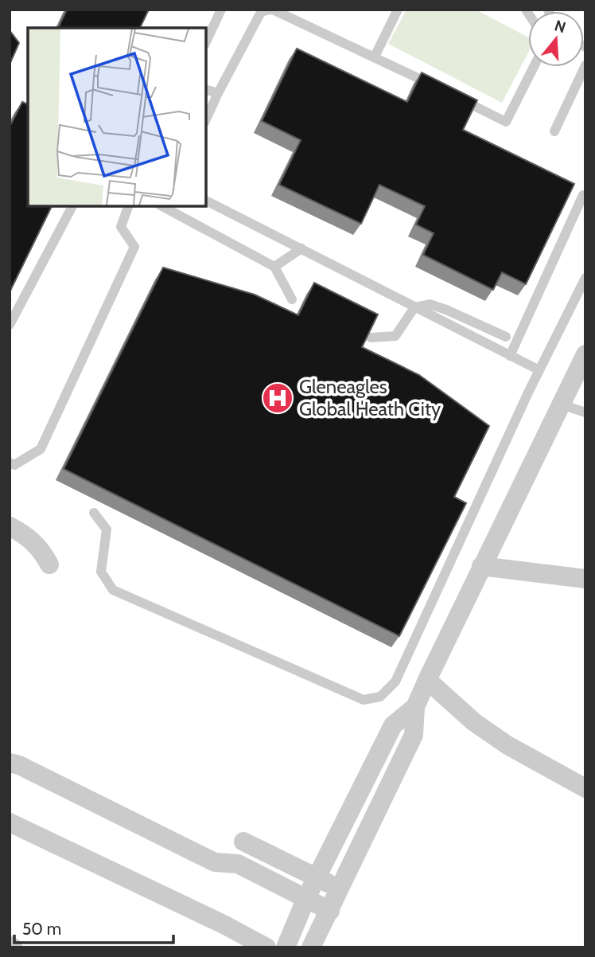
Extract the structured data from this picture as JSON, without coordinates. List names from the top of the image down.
{
  "places": {
    "hospital": ["Gleneagles Global Heath City"]
  },
  "scale_bar": "50 m",
  "north": "top"
}
